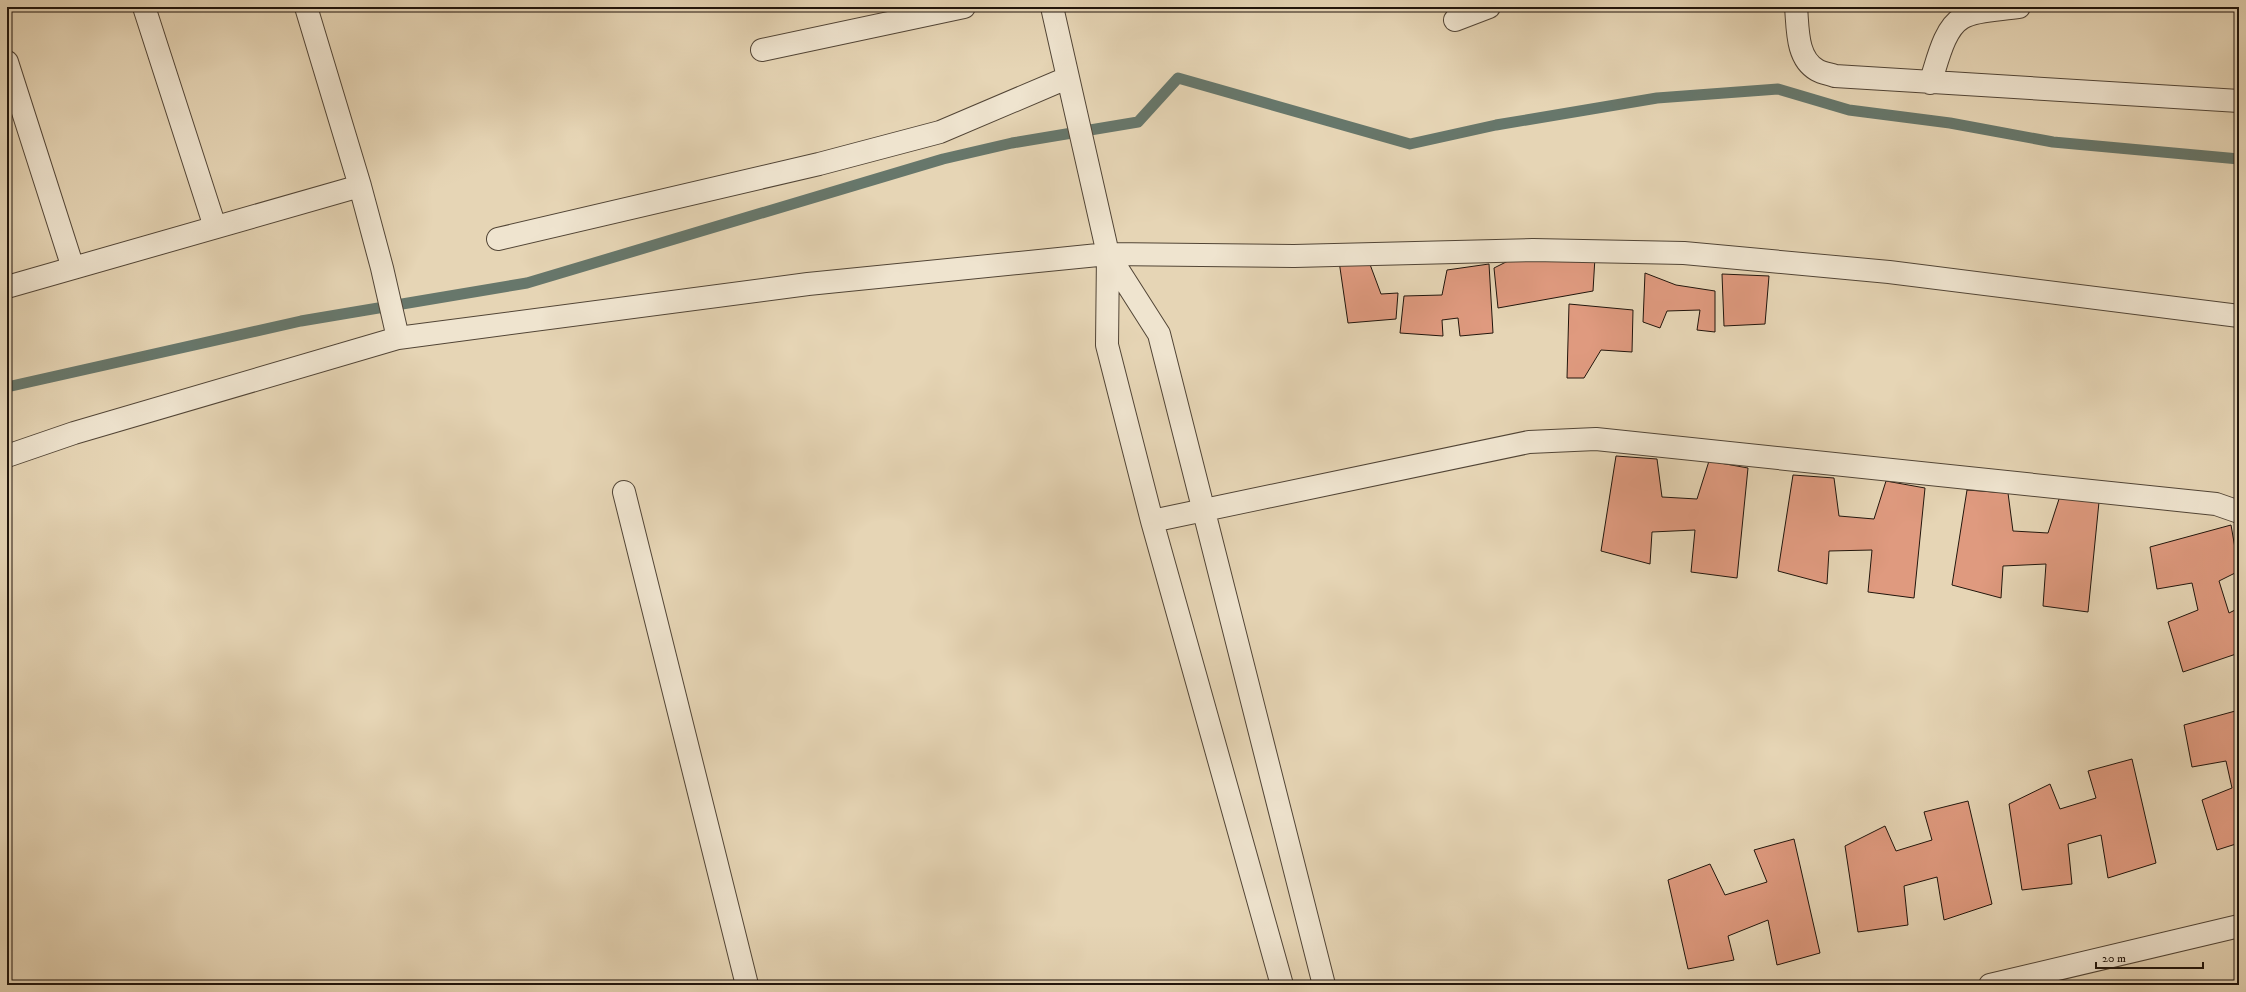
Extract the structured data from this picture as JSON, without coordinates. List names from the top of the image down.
{
  "scale_bar": "20 m"
}
